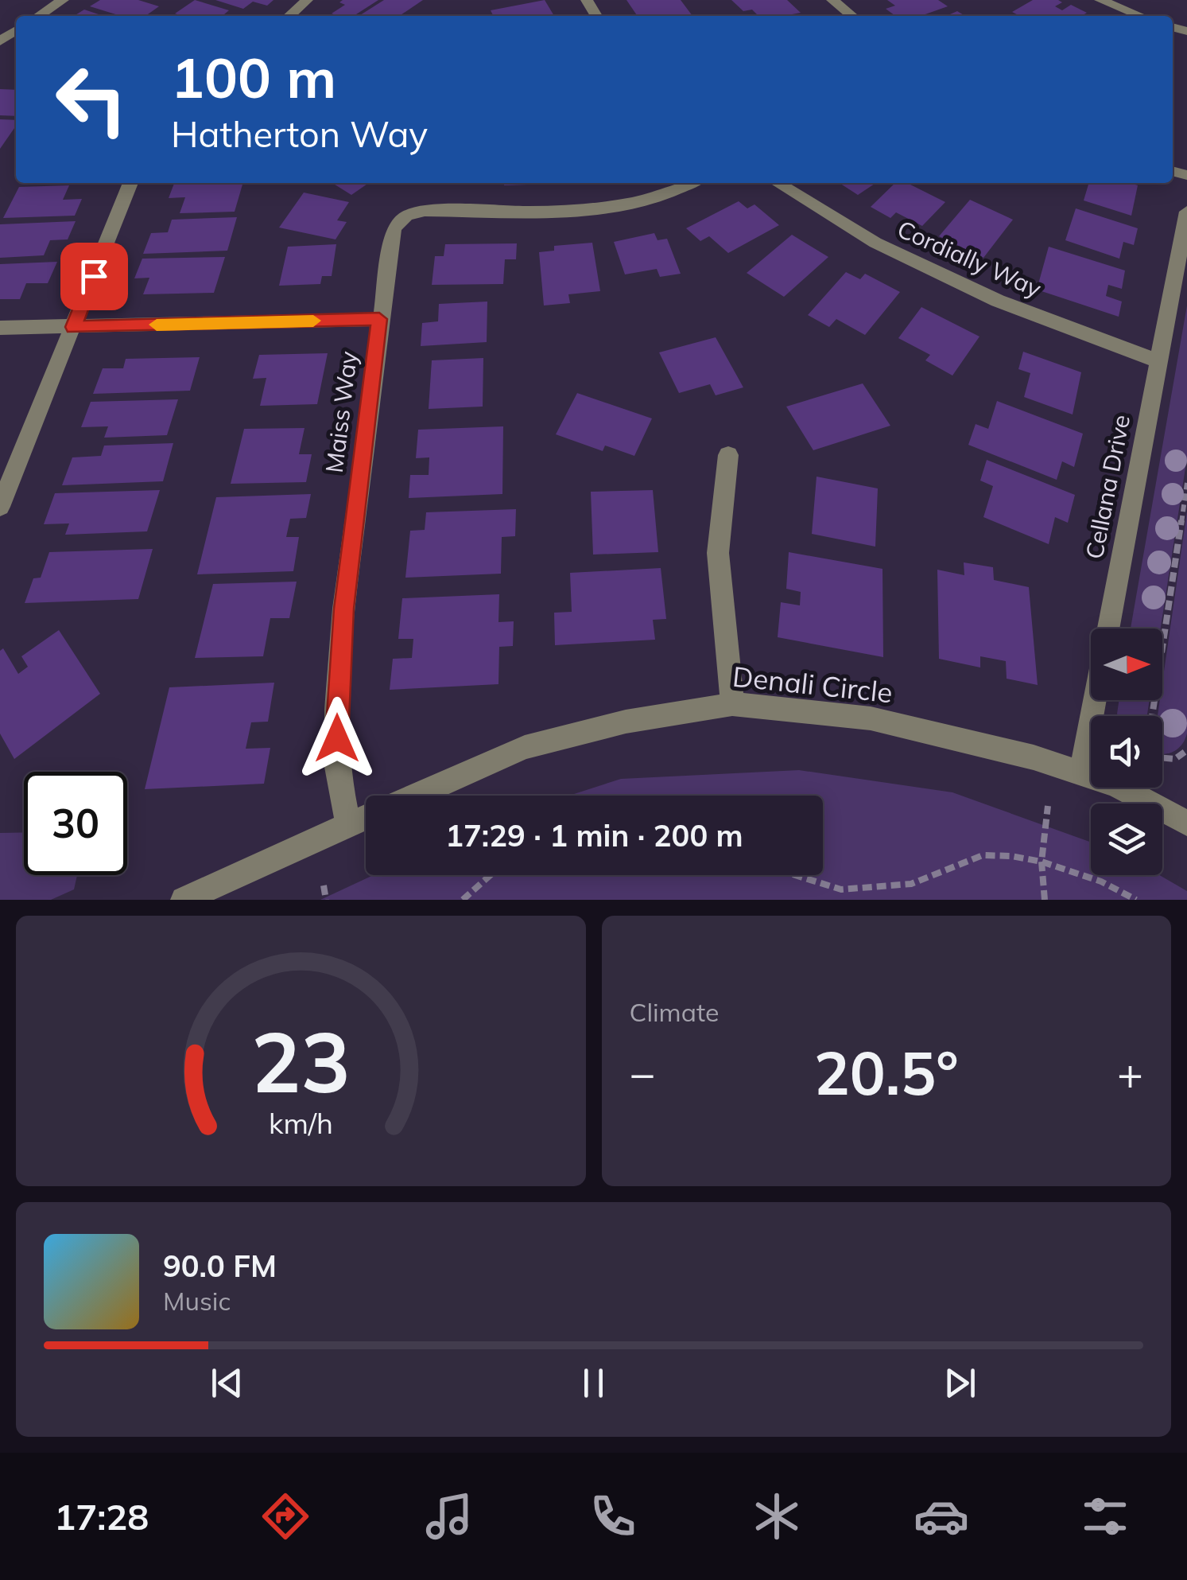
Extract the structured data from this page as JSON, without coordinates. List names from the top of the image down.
{
  "streets": {
    "street": [
      "Cordially Way",
      "Maiss Way",
      "Cellana Drive",
      "Denali Circle"
    ]
  },
  "crossings": [
    ["Cordially Way", "Cellana Drive"],
    ["Maiss Way", "Denali Circle"],
    ["Cellana Drive", "Denali Circle"]
  ],
  "north": "right",
  "page": {
    "turn": ["100 m", "Hatherton Way"],
    "limit": "30",
    "trip": "17:29 · 1 min · 200 m",
    "tile": "Climate",
    "heat": ["−", "20.5°", "+"],
    "song": ["90.0 FM", "Music"],
    "tabs": "17:28",
    "gauge": ["23", "km/h"]
  }
}
